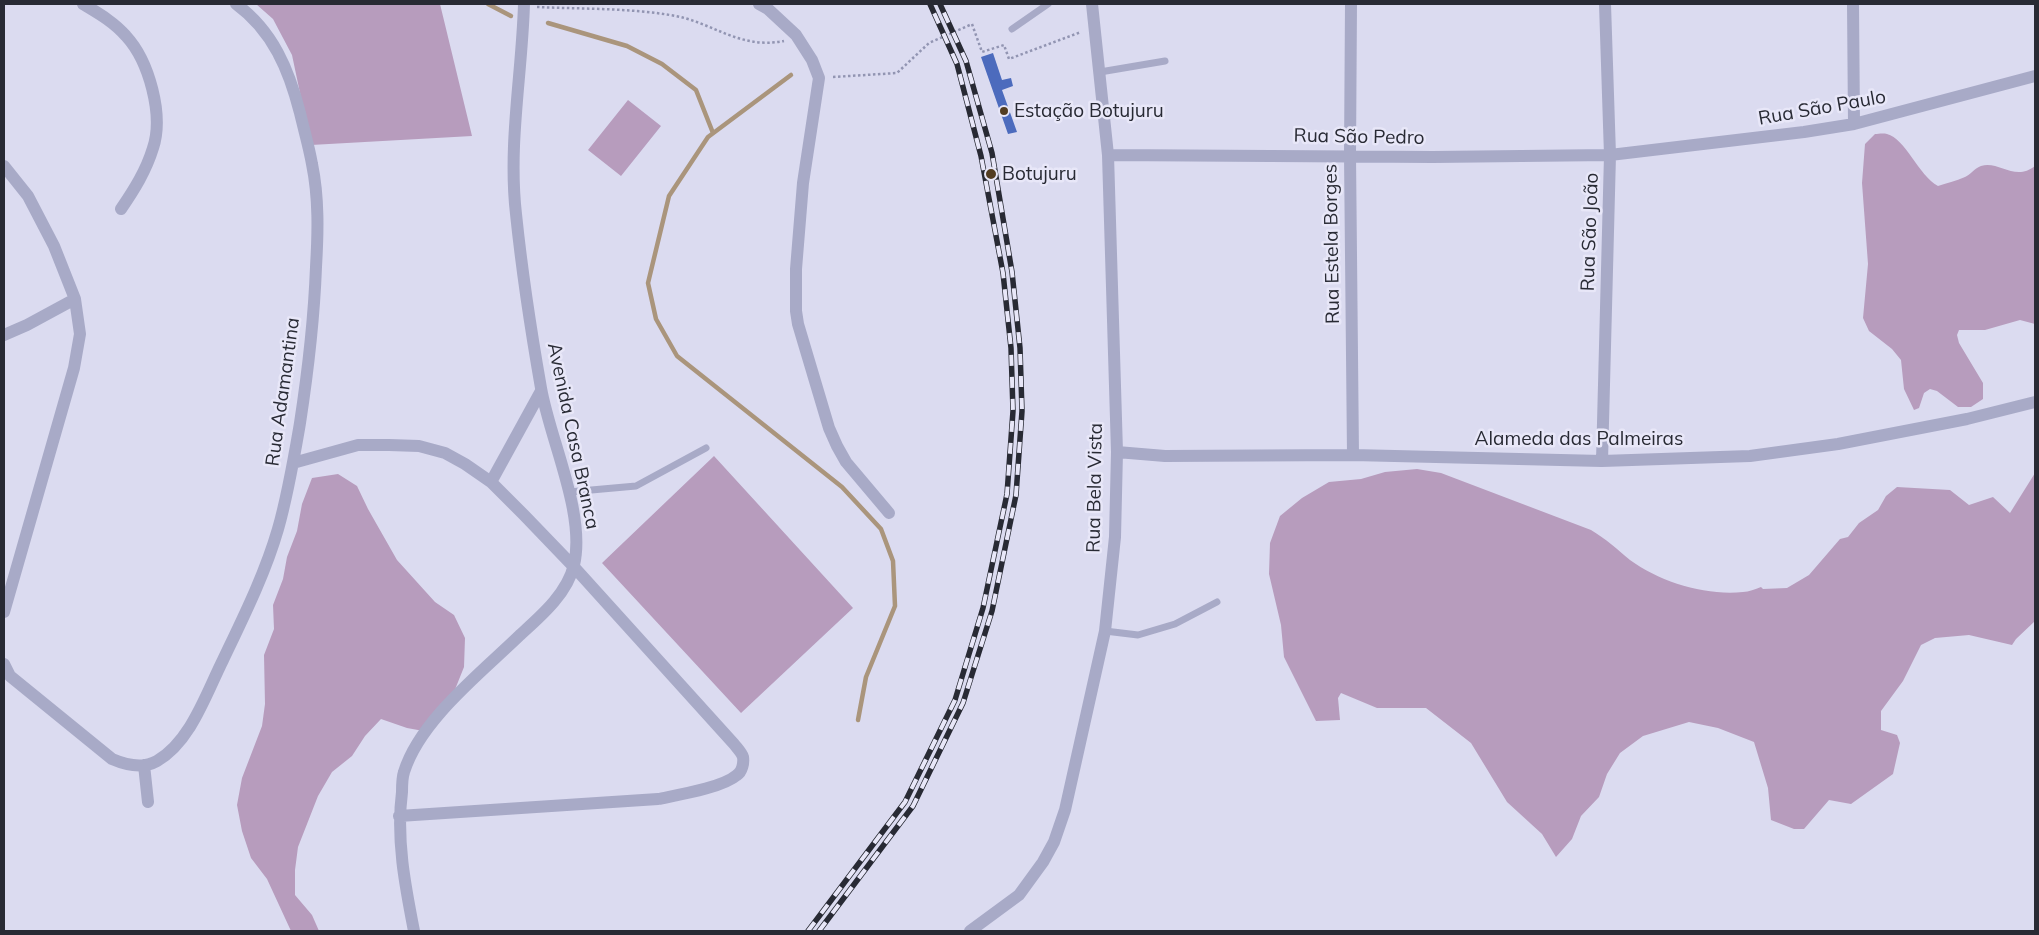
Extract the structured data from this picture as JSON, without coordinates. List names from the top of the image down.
{
  "streets": {
    "street": [
      "Rua São Paulo",
      "Rua São Pedro",
      "Rua São João",
      "Rua Estela Borges",
      "Rua Adamantina",
      "Avenida Casa Branca",
      "Alameda das Palmeiras",
      "Rua Bela Vista"
    ]
  },
  "crossings": [
    ["Rua São Paulo", "Rua São Pedro"],
    ["Rua São Paulo", "Rua São João"],
    ["Rua São Pedro", "Rua São João"],
    ["Rua São Pedro", "Rua Estela Borges"],
    ["Rua São Pedro", "Rua Bela Vista"],
    ["Rua São João", "Alameda das Palmeiras"],
    ["Rua Estela Borges", "Alameda das Palmeiras"],
    ["Alameda das Palmeiras", "Rua Bela Vista"]
  ],
  "places": ["Estação Botujuru", "Botujuru"]
}
